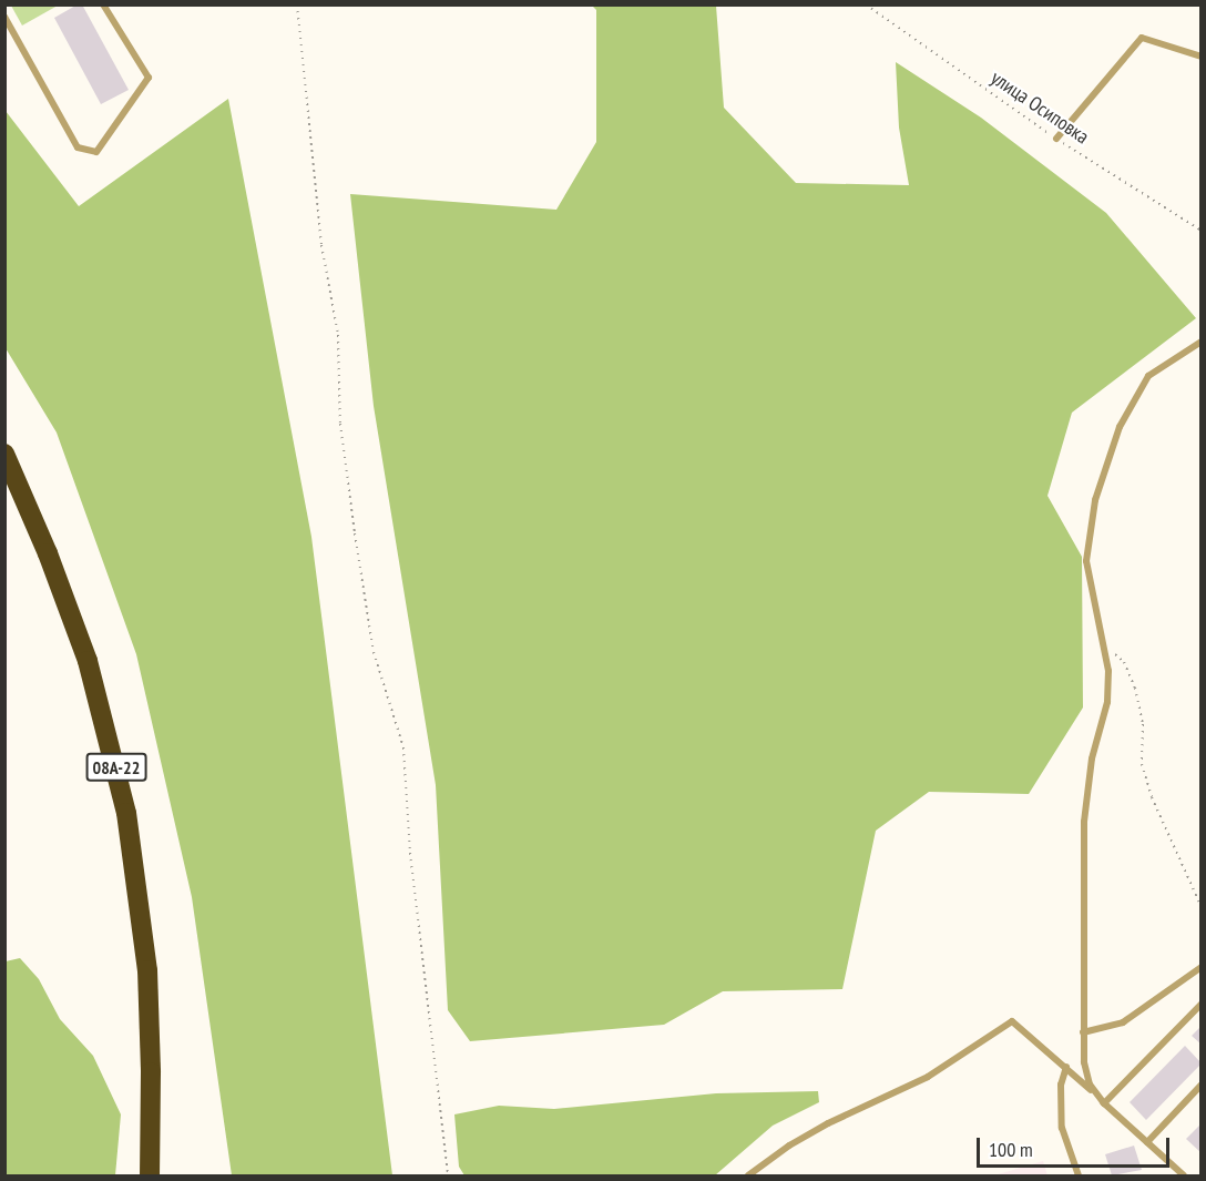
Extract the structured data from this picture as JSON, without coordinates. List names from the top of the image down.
{
  "streets": {
    "highway": ["08А-22"],
    "path": ["улица Осиповка"]
  },
  "scale_bar": "100 m"
}
